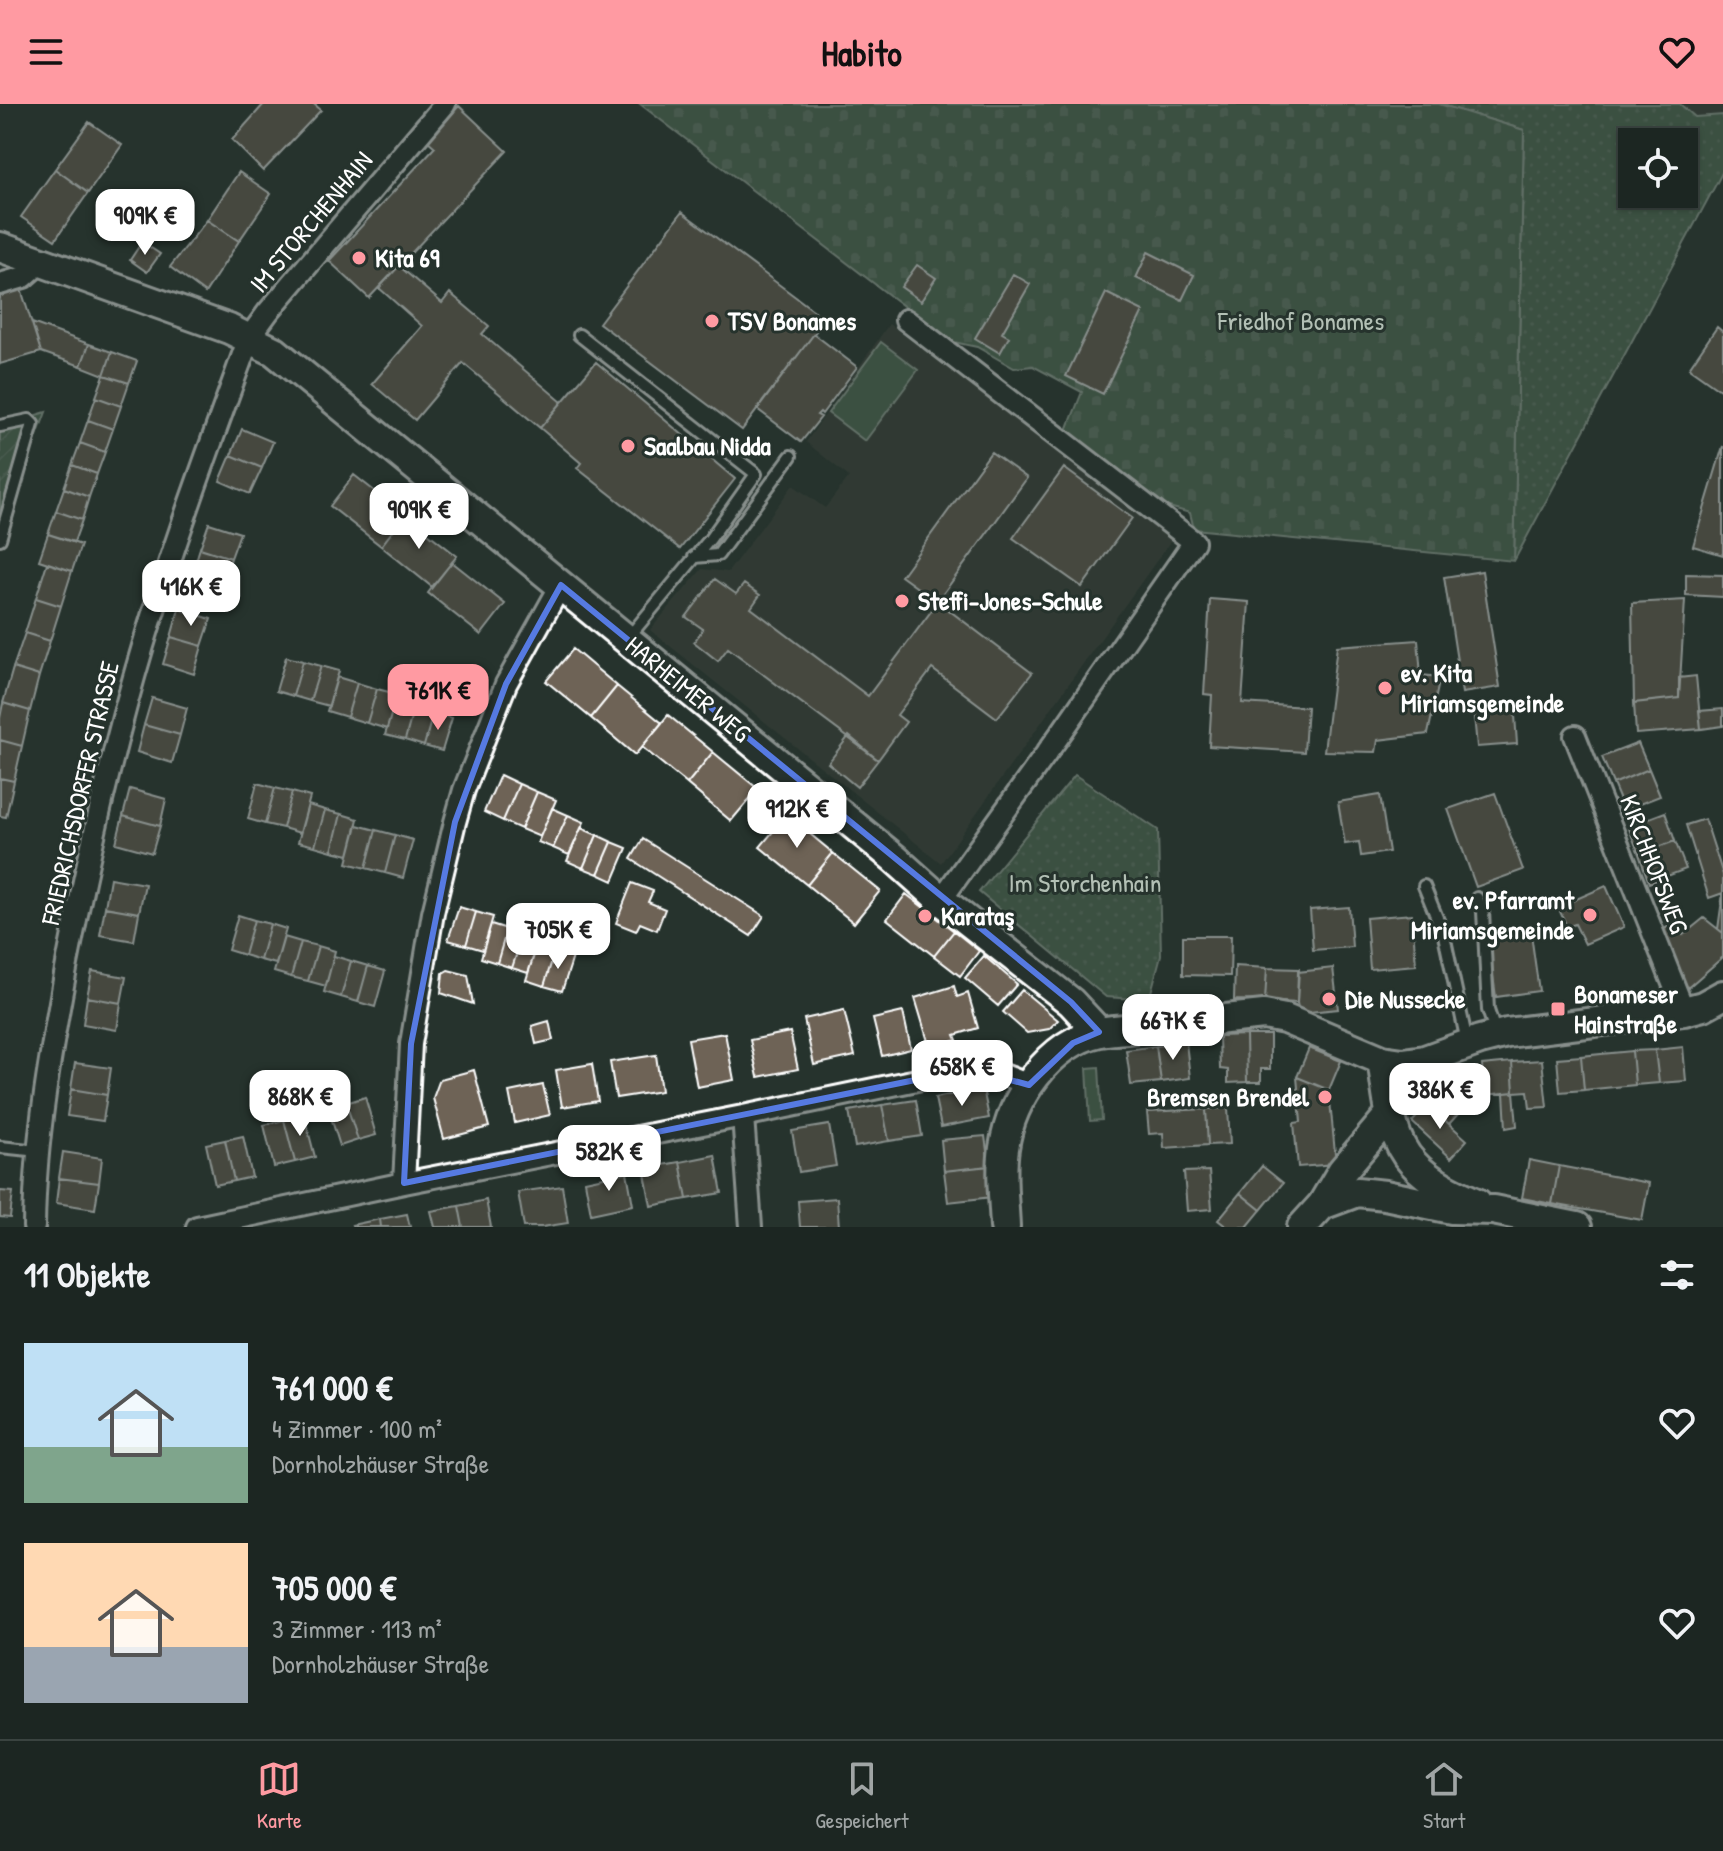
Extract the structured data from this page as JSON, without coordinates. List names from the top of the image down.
{
  "streets": {
    "street": [
      "IM STORCHENHAIN",
      "HARHEIMER WEG",
      "FRIEDRICHSDORFER STRASSE",
      "KIRCHHOFSWEG"
    ]
  },
  "crossings": [
    ["IM STORCHENHAIN", "HARHEIMER WEG"],
    ["IM STORCHENHAIN", "FRIEDRICHSDORFER STRASSE"],
    ["HARHEIMER WEG", "FRIEDRICHSDORFER STRASSE"]
  ],
  "parks": ["Friedhof Bonames", "Im Storchenhain"],
  "places": {
    "other": [
      "Kita 69",
      "TSV Bonames",
      "Saalbau Nidda",
      "Steffi-Jones-Schule",
      "ev. Kita Miriamsgemeinde",
      "ev. Pfarramt Miriamsgemeinde",
      "Karataş",
      "Die Nussecke",
      "Bremsen Brendel"
    ],
    "transit": ["Bonameser Hainstraße"]
  },
  "page": {
    "header": "Habito",
    "price": [
      "909K €",
      "909K €",
      "416K €",
      "761K €",
      "912K €",
      "705K €",
      "667K €",
      "658K €",
      "386K €",
      "868K €",
      "582K €"
    ],
    "heading": "11 Objekte",
    "list": [
      {
        "name": "761 000 €",
        "note": "4 Zimmer · 100 m² · Dornholzhäuser Straße"
      },
      {
        "name": "705 000 €",
        "note": "3 Zimmer · 113 m² · Dornholzhäuser Straße"
      }
    ],
    "tabs": ["Karte", "Gespeichert", "Start"]
  }
}
